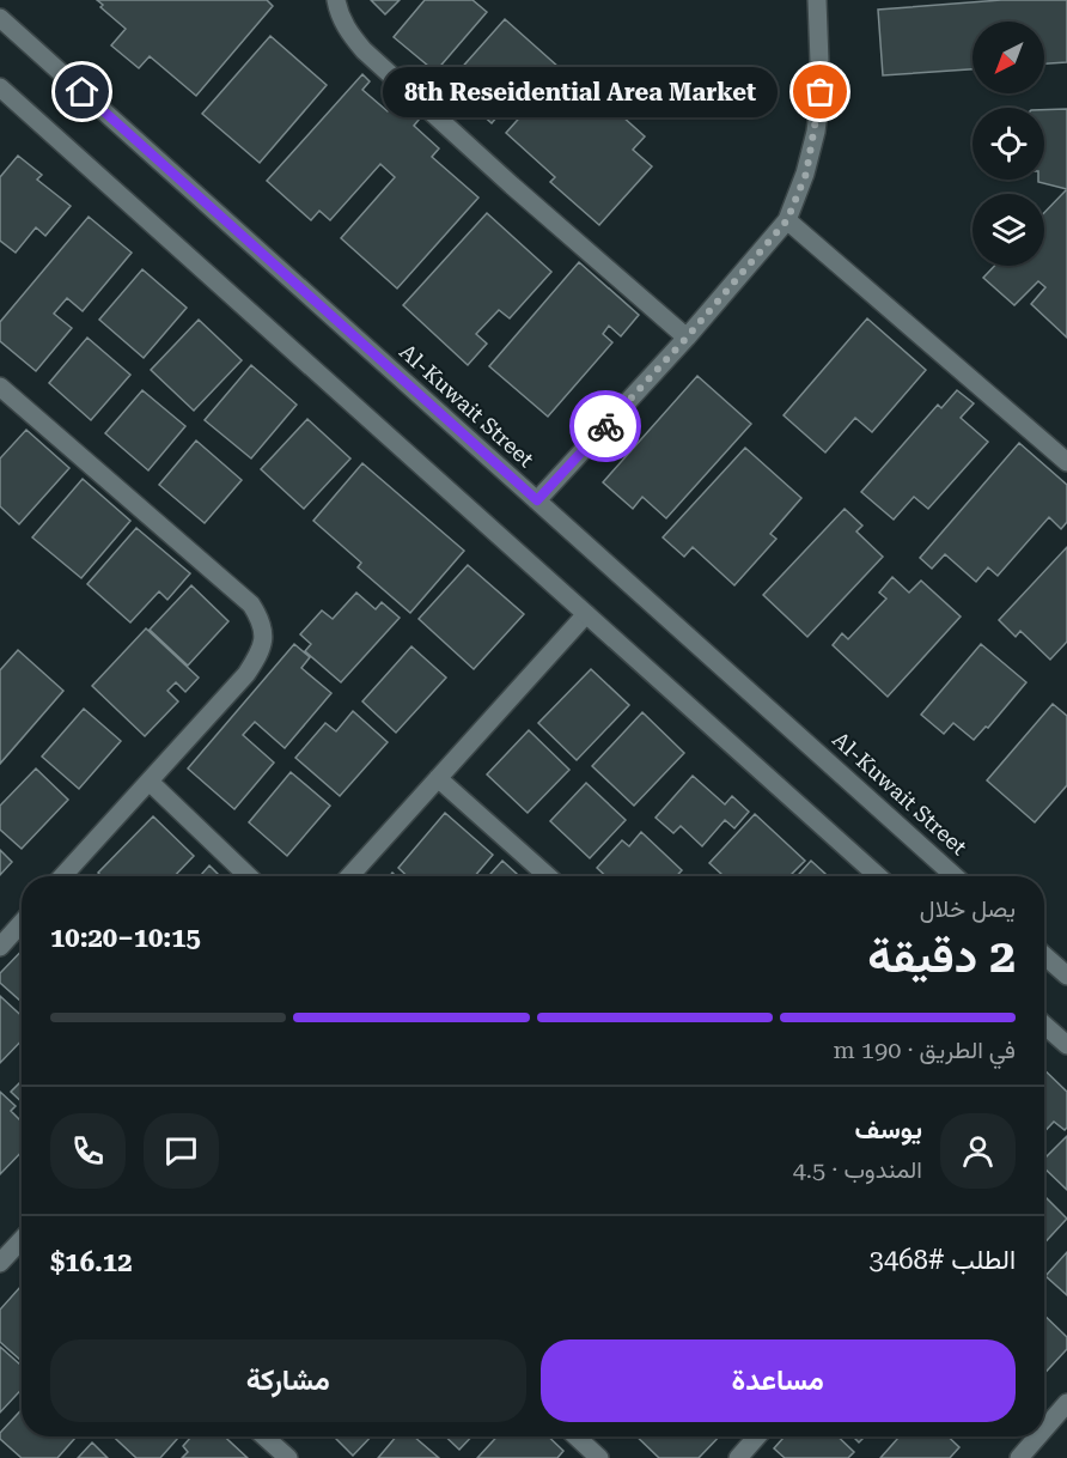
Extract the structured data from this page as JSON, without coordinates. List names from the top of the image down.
{
  "streets": {
    "street": ["Al-Kuwait Street"]
  },
  "places": ["8th Reseidential Area Market"],
  "north": "bottom left",
  "page": {
    "bubble": "8th Reseidential Area Market",
    "heading": ["2 دقيقة", "يصل خلال", "10:15–10:20"],
    "panel": [
      "يوسف",
      "المندوب · 4.5",
      "الطلب #3468",
      "$16.12"
    ],
    "bar": "في الطريق · 190 m",
    "buttons": ["مساعدة", "مشاركة"]
  }
}
